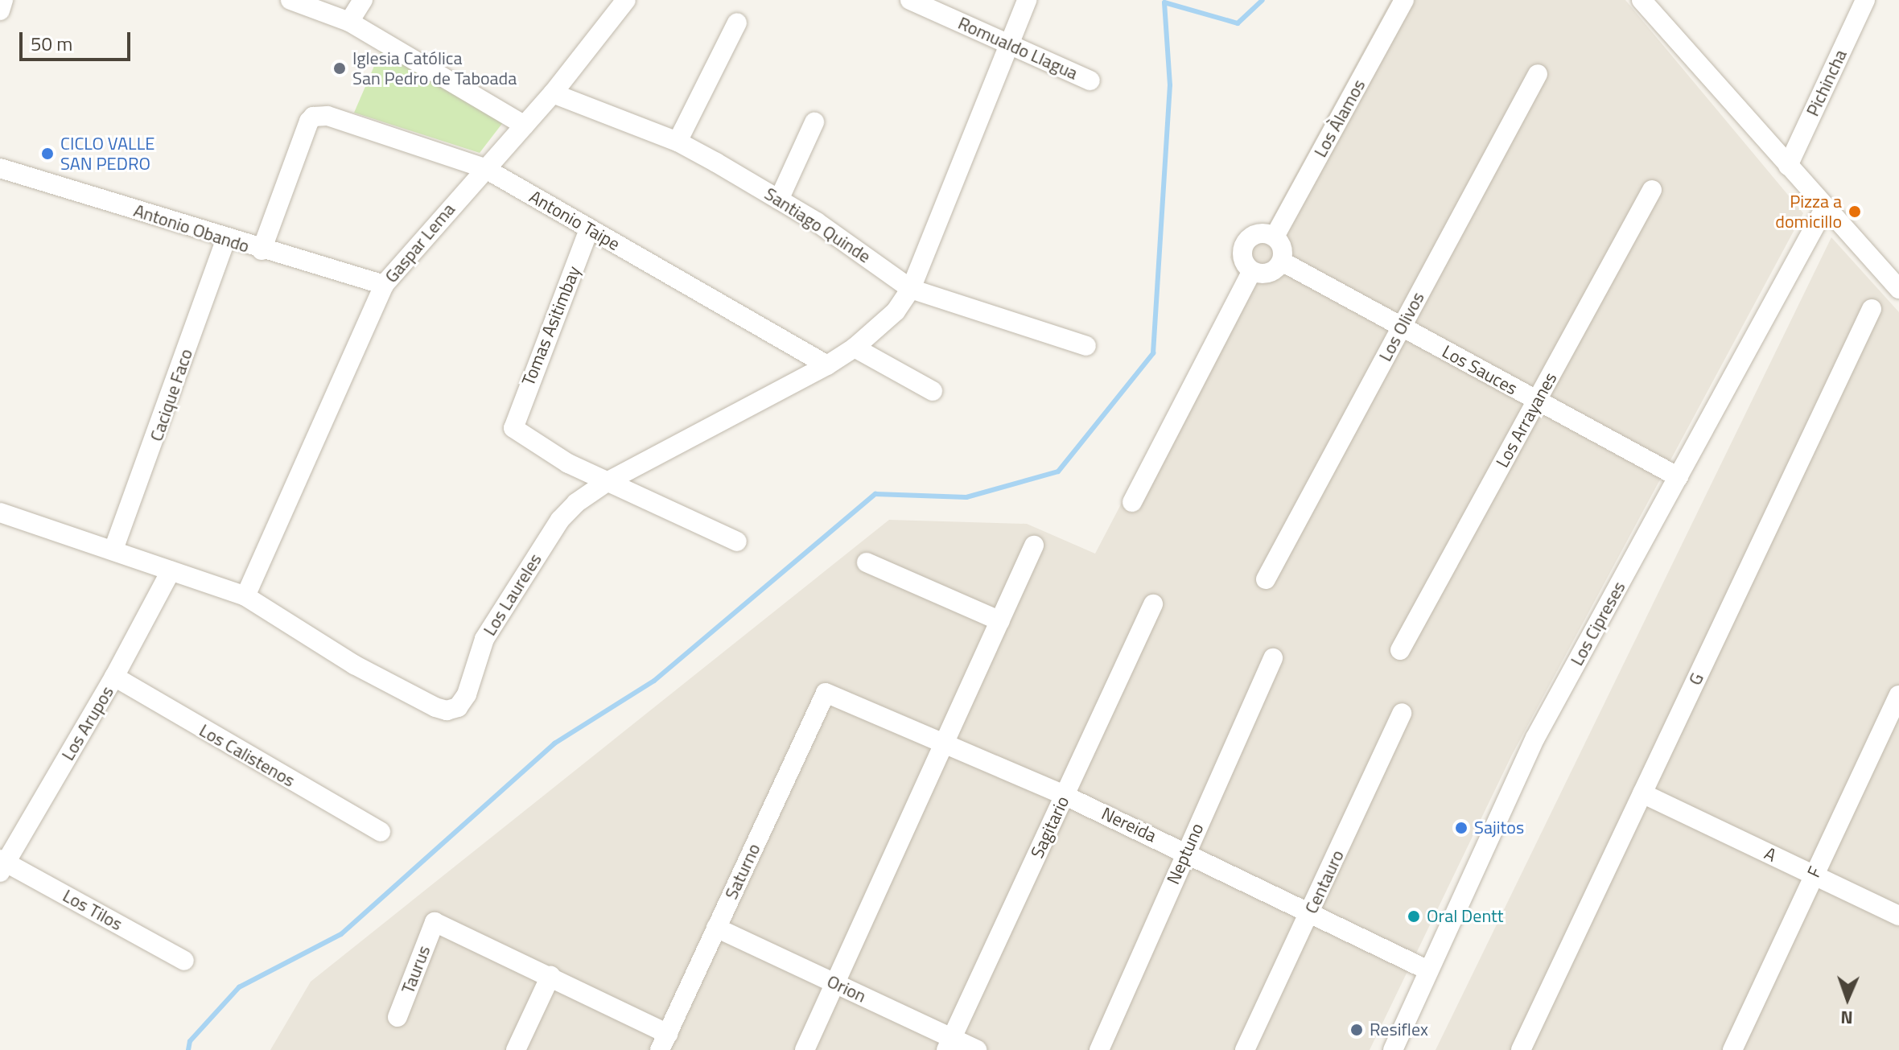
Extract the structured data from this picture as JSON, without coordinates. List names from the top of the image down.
{
  "streets": {
    "street": [
      "Romualdo Llagua",
      "Pichincha",
      "Los Àlamos",
      "Antonio Taipe",
      "Santiago Quinde",
      "Antonio Obando",
      "Gaspar Lema",
      "Tomas Asitimbay",
      "Los Olivos",
      "Los Sauces",
      "Cacique Faco",
      "Los Arrayanes",
      "Los Laureles",
      "Los Cipreses",
      "G",
      "Los Arupos",
      "Los Calistenos",
      "Nereida",
      "Sagitario",
      "Neptuno",
      "A",
      "Saturno",
      "F",
      "Centauro",
      "Los Tilos",
      "Taurus",
      "Orion"
    ]
  },
  "crossings": [
    ["Romualdo Llagua", "Los Laureles"],
    ["Los Àlamos", "Los Sauces"],
    ["Antonio Taipe", "Antonio Obando"],
    ["Antonio Taipe", "Gaspar Lema"],
    ["Antonio Taipe", "Tomas Asitimbay"],
    ["Antonio Taipe", "Los Laureles"],
    ["Santiago Quinde", "Gaspar Lema"],
    ["Santiago Quinde", "Los Laureles"],
    ["Antonio Obando", "Gaspar Lema"],
    ["Antonio Obando", "Cacique Faco"],
    ["Gaspar Lema", "Los Laureles"],
    ["Tomas Asitimbay", "Los Laureles"],
    ["Los Olivos", "Los Sauces"],
    ["Los Sauces", "Los Arrayanes"],
    ["Los Sauces", "Los Cipreses"],
    ["Cacique Faco", "Los Laureles"],
    ["Los Laureles", "Los Arupos"],
    ["Los Cipreses", "Nereida"],
    ["G", "A"],
    ["Los Arupos", "Los Calistenos"],
    ["Los Arupos", "Los Tilos"],
    ["Nereida", "Sagitario"],
    ["Nereida", "Neptuno"],
    ["Nereida", "Saturno"],
    ["Nereida", "Centauro"],
    ["Sagitario", "Orion"],
    ["A", "F"],
    ["Saturno", "Orion"]
  ],
  "places": [
    "Iglesia Católica San Pedro de Taboada",
    "CICLO VALLE SAN PEDRO",
    "Pizza a domicillo",
    "Sajitos",
    "Oral Dentt",
    "Resiflex"
  ],
  "scale_bar": "50 m",
  "north": "bottom"
}
